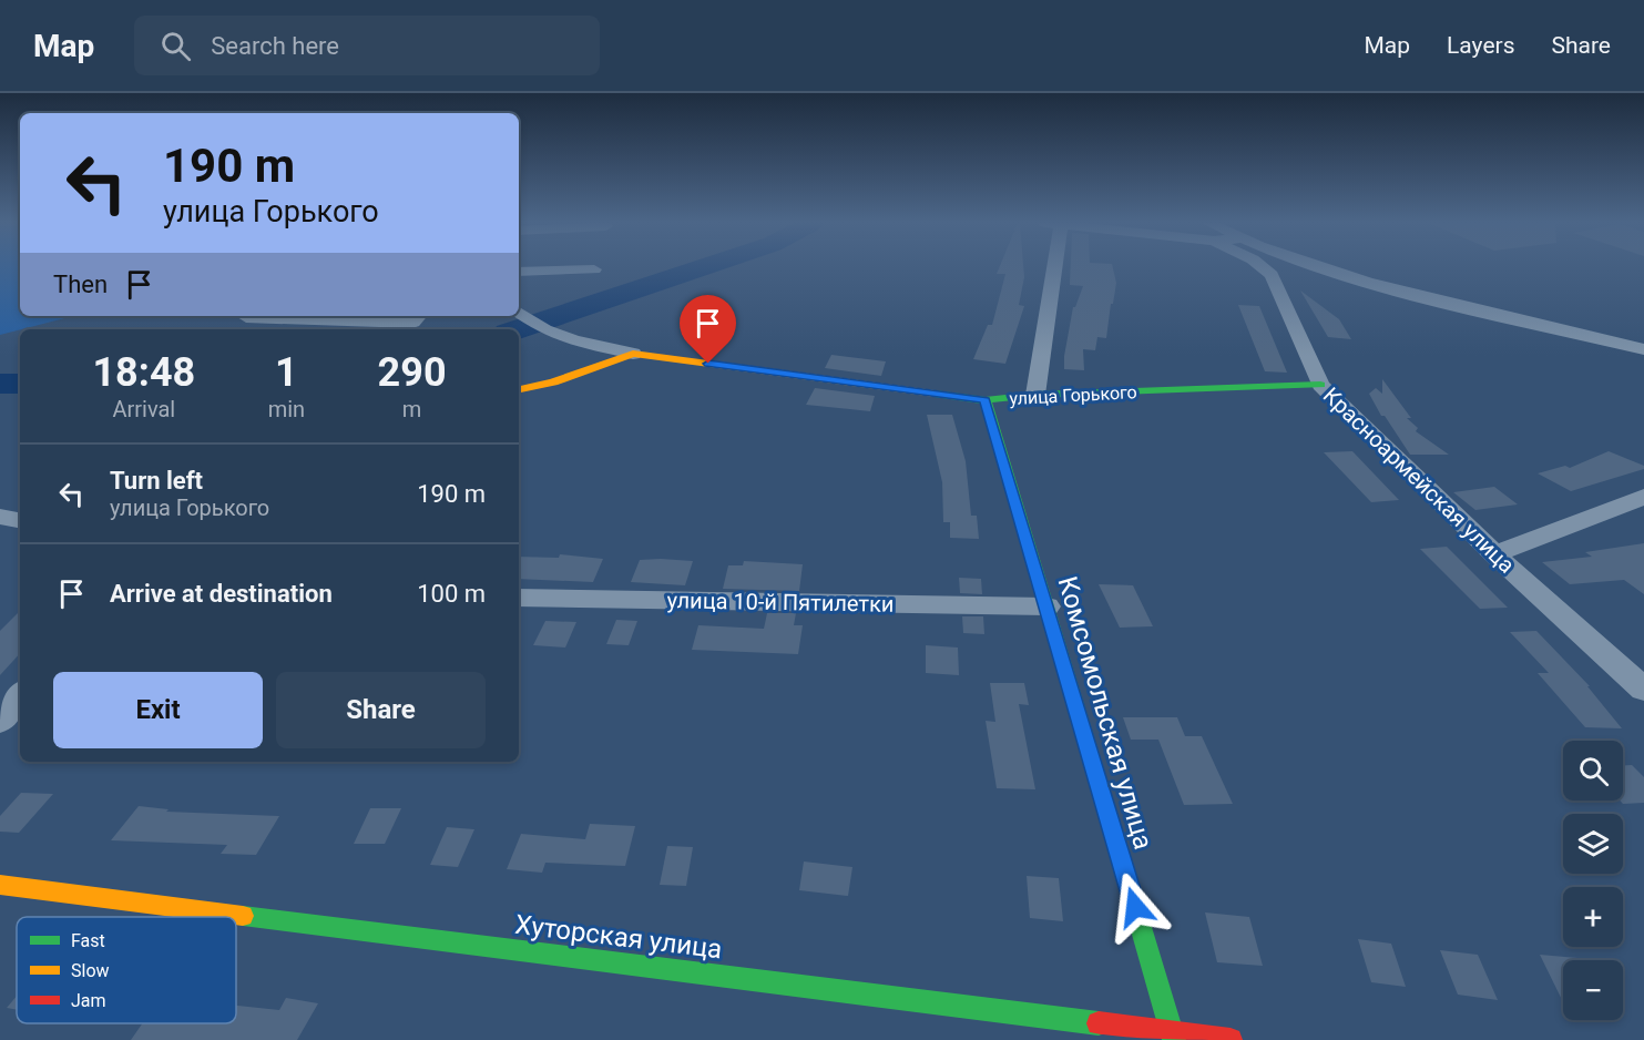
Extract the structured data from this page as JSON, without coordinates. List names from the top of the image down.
{
  "streets": {
    "street": [
      "улица Горького",
      "Красноармейская улица",
      "улица 10-й Пятилетки",
      "Комсомольская улица",
      "Хуторская улица"
    ]
  },
  "crossings": [
    ["улица Горького", "Красноармейская улица"],
    ["улица Горького", "Комсомольская улица"],
    ["улица 10-й Пятилетки", "Комсомольская улица"],
    ["Комсомольская улица", "Хуторская улица"]
  ],
  "legend": ["Fast", "Slow", "Jam"],
  "page": {
    "header": "Map",
    "search": "Search here",
    "nav": ["Map", "Layers", "Share"],
    "turn": ["190 m", "улица Горького"],
    "then": "Then",
    "eta": [
      "18:48",
      "Arrival",
      "1",
      "min",
      "290",
      "m"
    ],
    "list": [
      {
        "name": "Turn left",
        "note": "улица Горького",
        "value": "190 m"
      },
      {
        "name": "Arrive at destination",
        "value": "100 m"
      }
    ],
    "buttons": ["Exit", "Share"],
    "map_buttons": ["+", "−"]
  }
}
